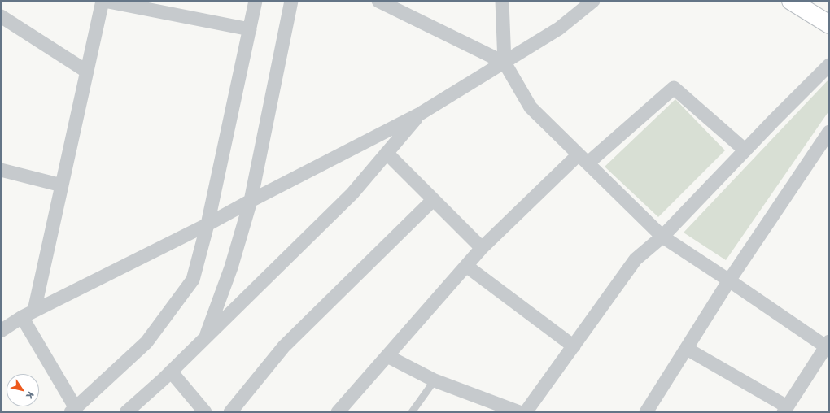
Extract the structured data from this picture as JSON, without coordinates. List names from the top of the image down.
{
  "north": "bottom right"
}
